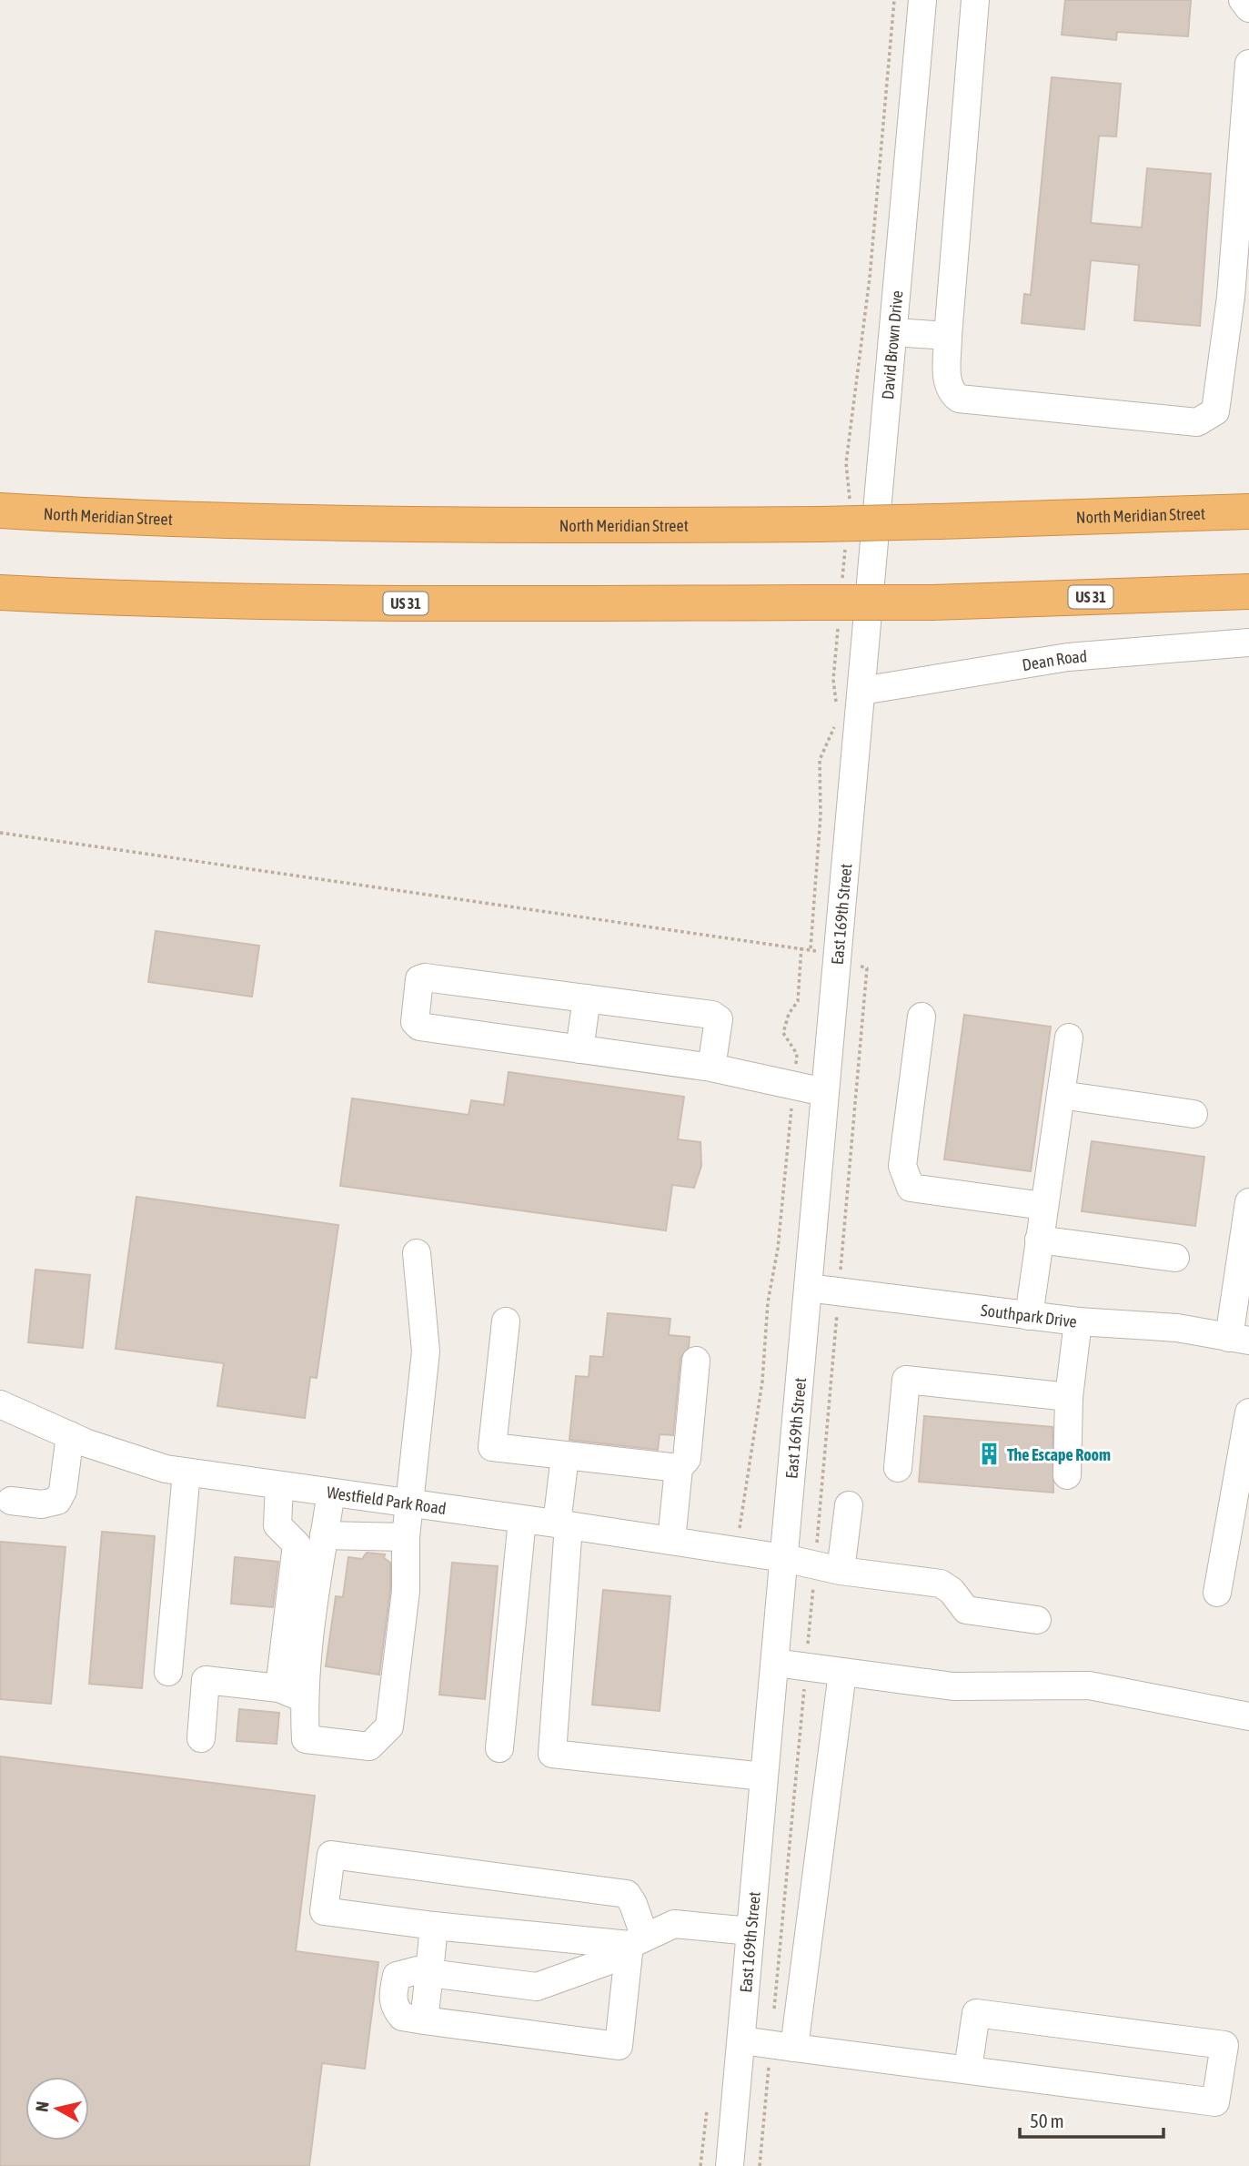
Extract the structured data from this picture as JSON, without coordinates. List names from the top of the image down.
{
  "streets": {
    "highway": ["North Meridian Street", "US 31"],
    "street": [
      "David Brown Drive",
      "Dean Road",
      "East 169th Street",
      "Southpark Drive",
      "Westfield Park Road"
    ]
  },
  "crossings": [
    ["David Brown Drive", "Dean Road"],
    ["David Brown Drive", "East 169th Street"],
    ["Dean Road", "East 169th Street"],
    ["East 169th Street", "Southpark Drive"],
    ["East 169th Street", "Westfield Park Road"]
  ],
  "places": {
    "building": ["The Escape Room"]
  },
  "scale_bar": "50 m",
  "north": "left"
}
